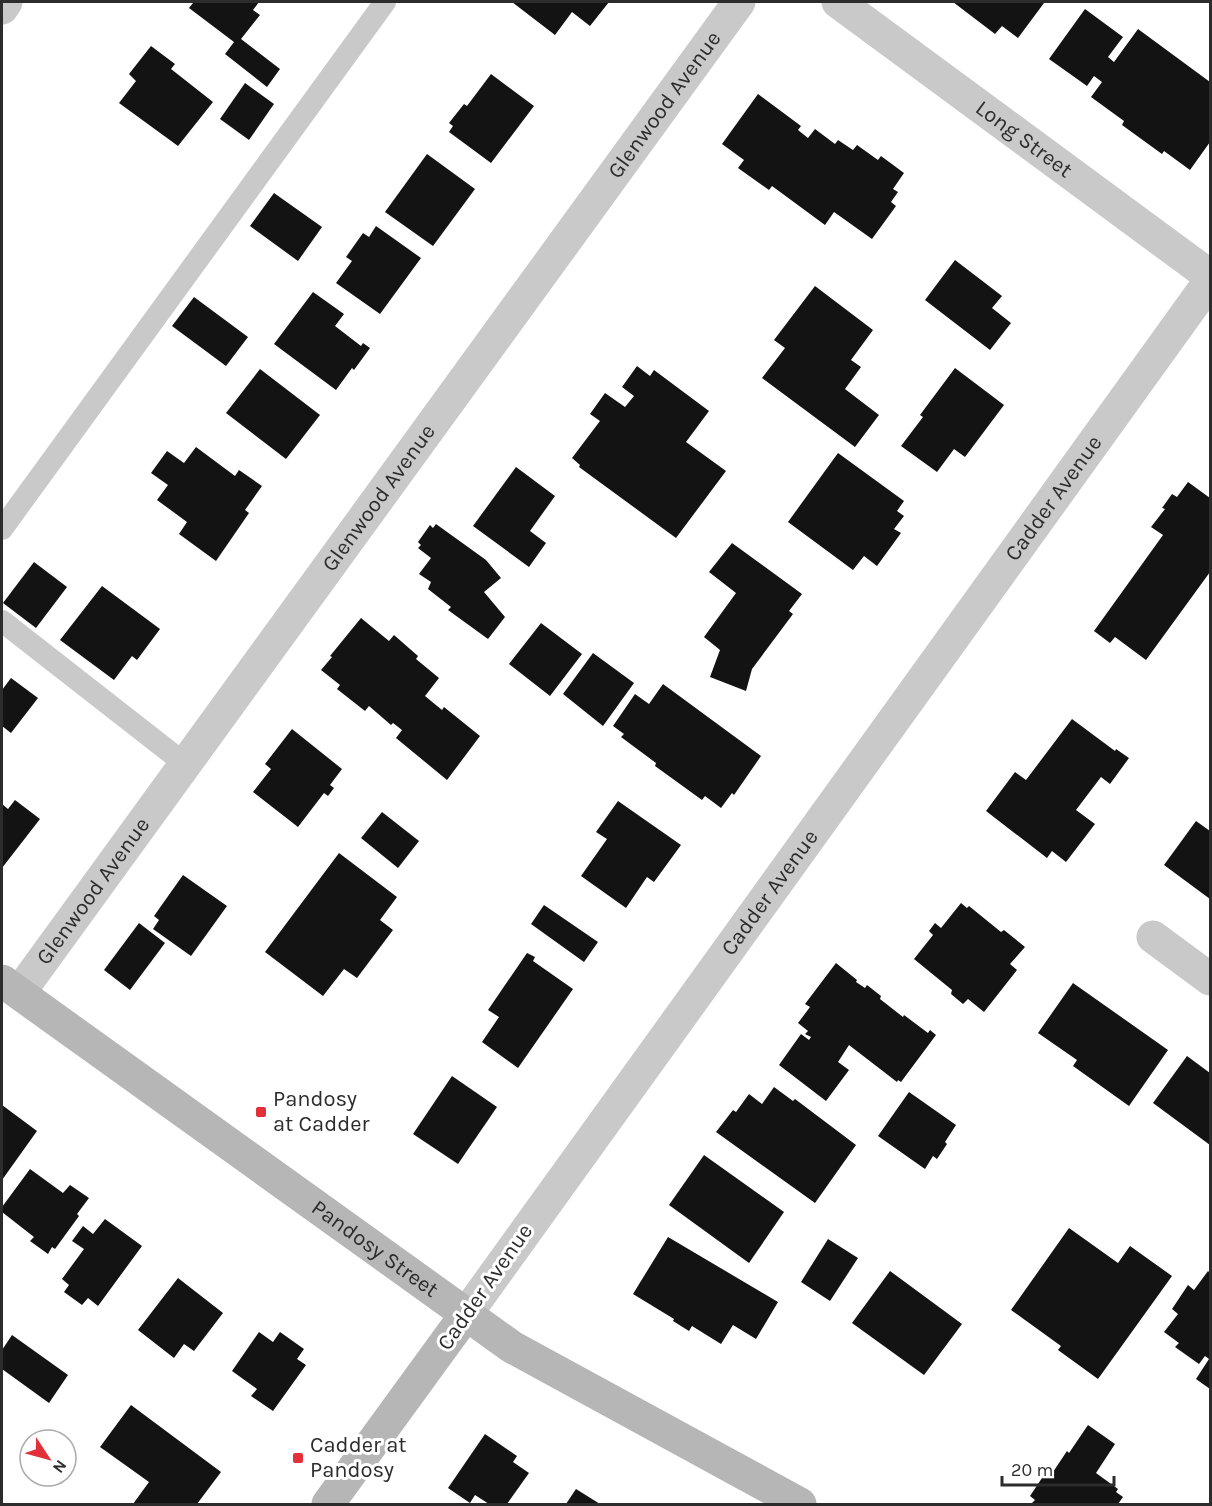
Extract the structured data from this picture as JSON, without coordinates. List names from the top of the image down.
{
  "streets": {
    "main road": ["Cadder Avenue", "Pandosy Street"],
    "street": ["Glenwood Avenue", "Long Street"]
  },
  "crossings": [
    ["Glenwood Avenue", "Pandosy Street"],
    ["Cadder Avenue", "Pandosy Street"]
  ],
  "places": {
    "transit": ["Pandosy at Cadder", "Cadder at Pandosy"]
  },
  "scale_bar": "20 m",
  "north": "bottom right"
}
